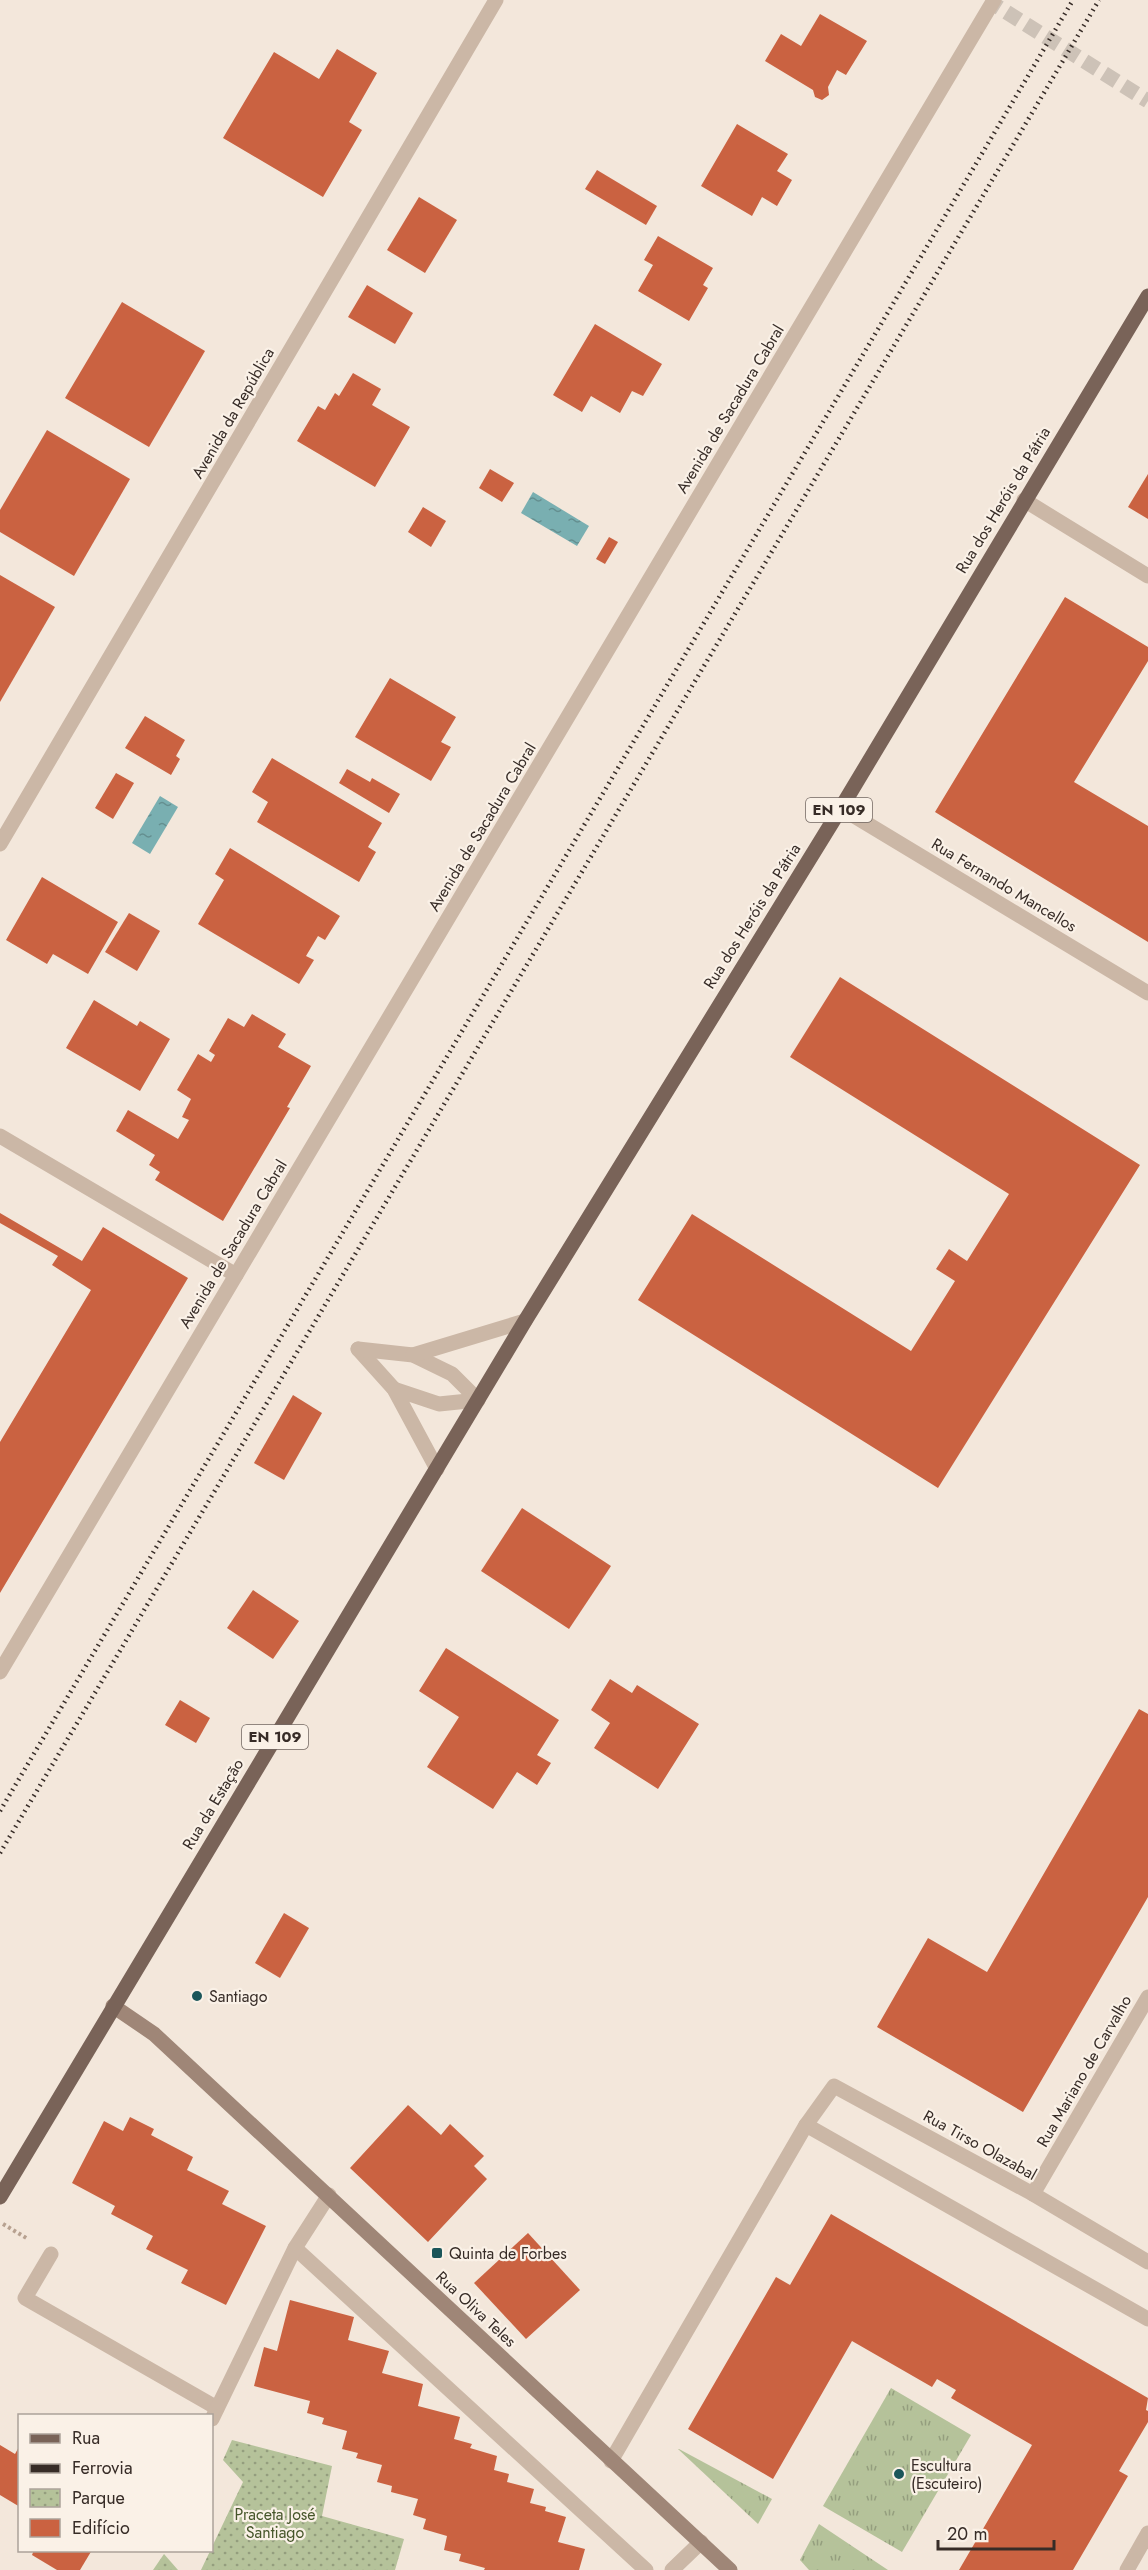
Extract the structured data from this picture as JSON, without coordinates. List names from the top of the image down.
{
  "streets": {
    "main road": [
      "Rua dos Heróis da Pátria",
      "EN 109",
      "Rua da Estação",
      "Rua Oliva Teles"
    ],
    "street": [
      "Avenida de Sacadura Cabral",
      "Avenida da República",
      "Rua Fernando Mancellos",
      "Rua Mariano de Carvalho",
      "Rua Tirso Olazabal"
    ]
  },
  "crossings": [
    ["Rua dos Heróis da Pátria", "Rua Fernando Mancellos"],
    ["Rua dos Heróis da Pátria", "Rua da Estação"],
    ["Rua da Estação", "Rua Oliva Teles"],
    ["Rua Mariano de Carvalho", "Rua Tirso Olazabal"],
    ["Rua Tirso Olazabal", "Rua Oliva Teles"]
  ],
  "parks": ["Praceta José Santiago"],
  "places": {
    "other": ["Santiago", "Escultura (Escuteiro)"],
    "transit": ["Quinta de Forbes"]
  },
  "legend": [
    "Rua",
    "Ferrovia",
    "Parque",
    "Edifício"
  ],
  "scale_bar": "20 m"
}
